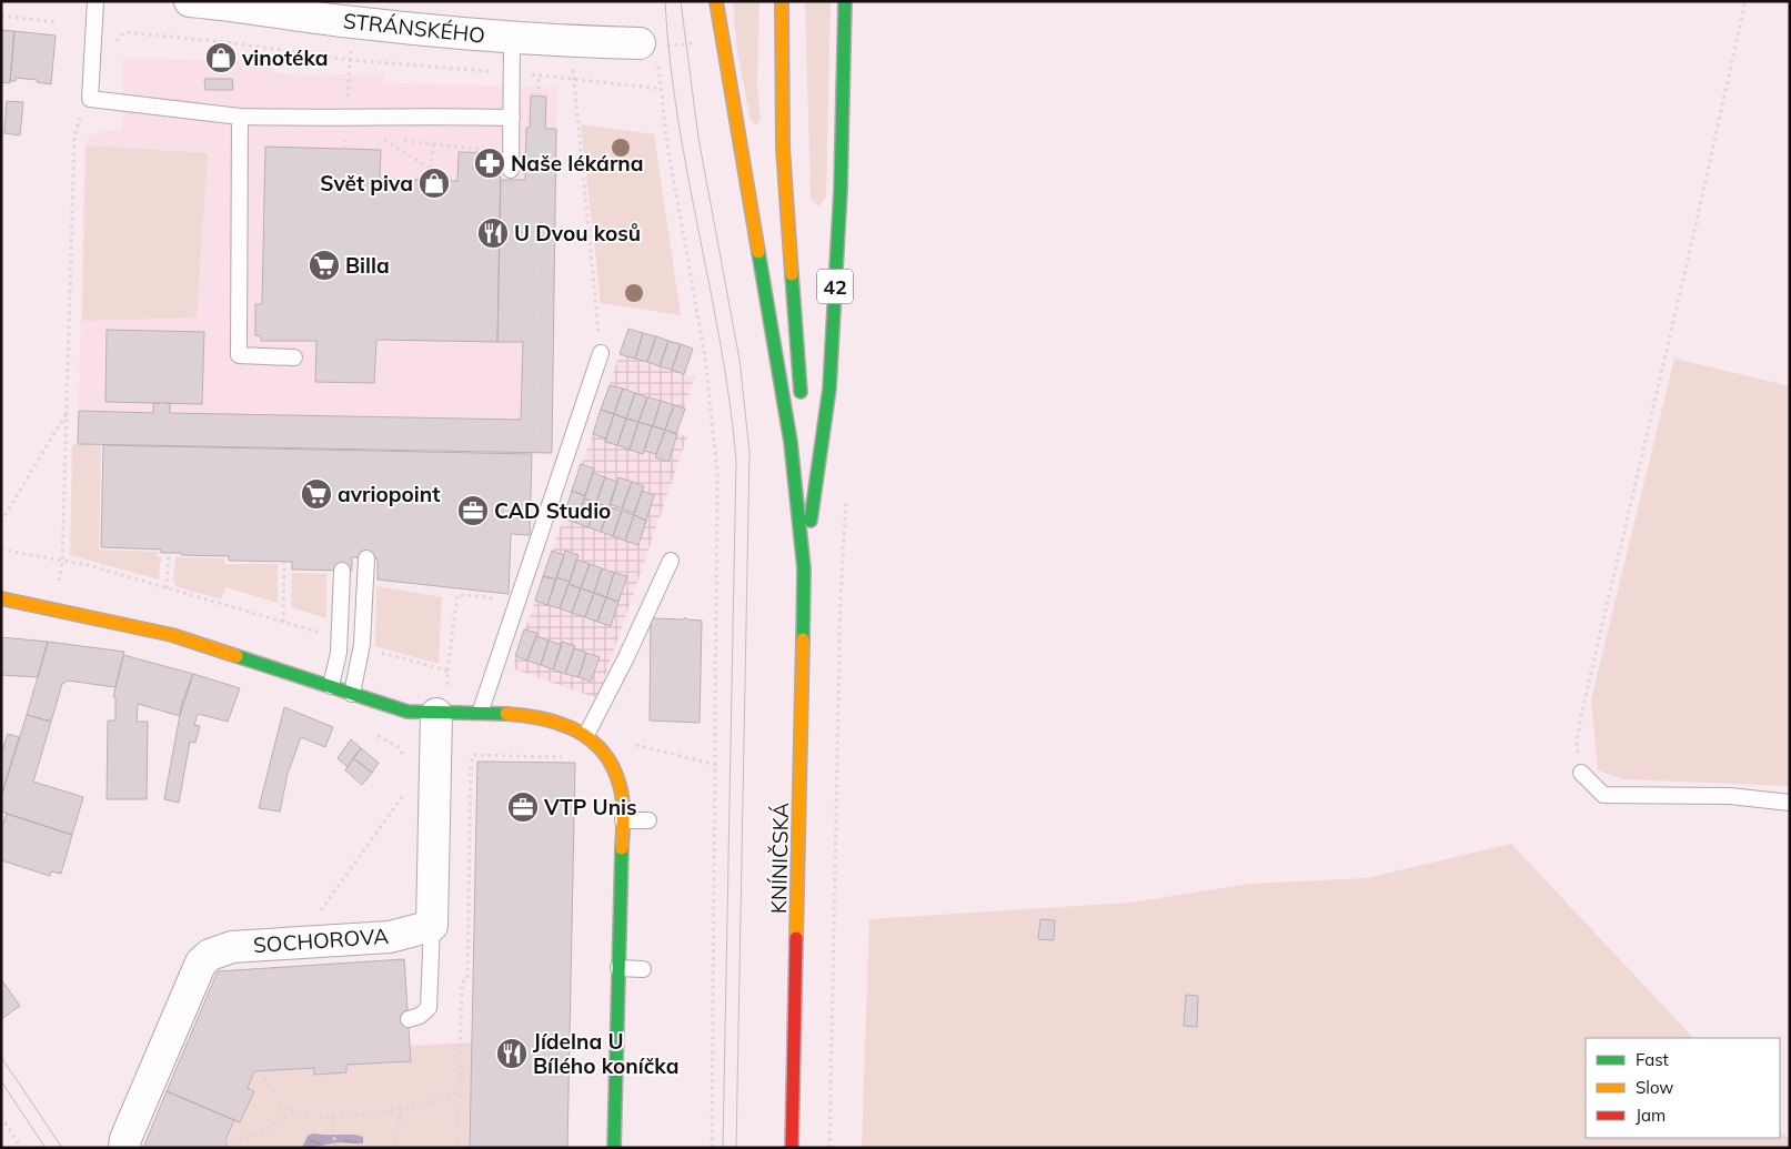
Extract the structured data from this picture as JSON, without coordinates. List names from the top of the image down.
{
  "streets": {
    "main road": ["42", "KNÍNIČSKÁ"],
    "street": ["STRÁNSKÉHO", "SOCHOROVA"]
  },
  "crossings": [
    ["42", "KNÍNIČSKÁ"]
  ],
  "places": {
    "shop": ["vinotéka", "Svět piva"],
    "pharmacy": ["Naše lékárna"],
    "restaurant": ["U Dvou kosů", "Jídelna U Bílého koníčka"],
    "supermarket": ["Billa", "avriopoint"],
    "office": ["CAD Studio", "VTP Unis"]
  },
  "legend": ["Fast", "Slow", "Jam"]
}
